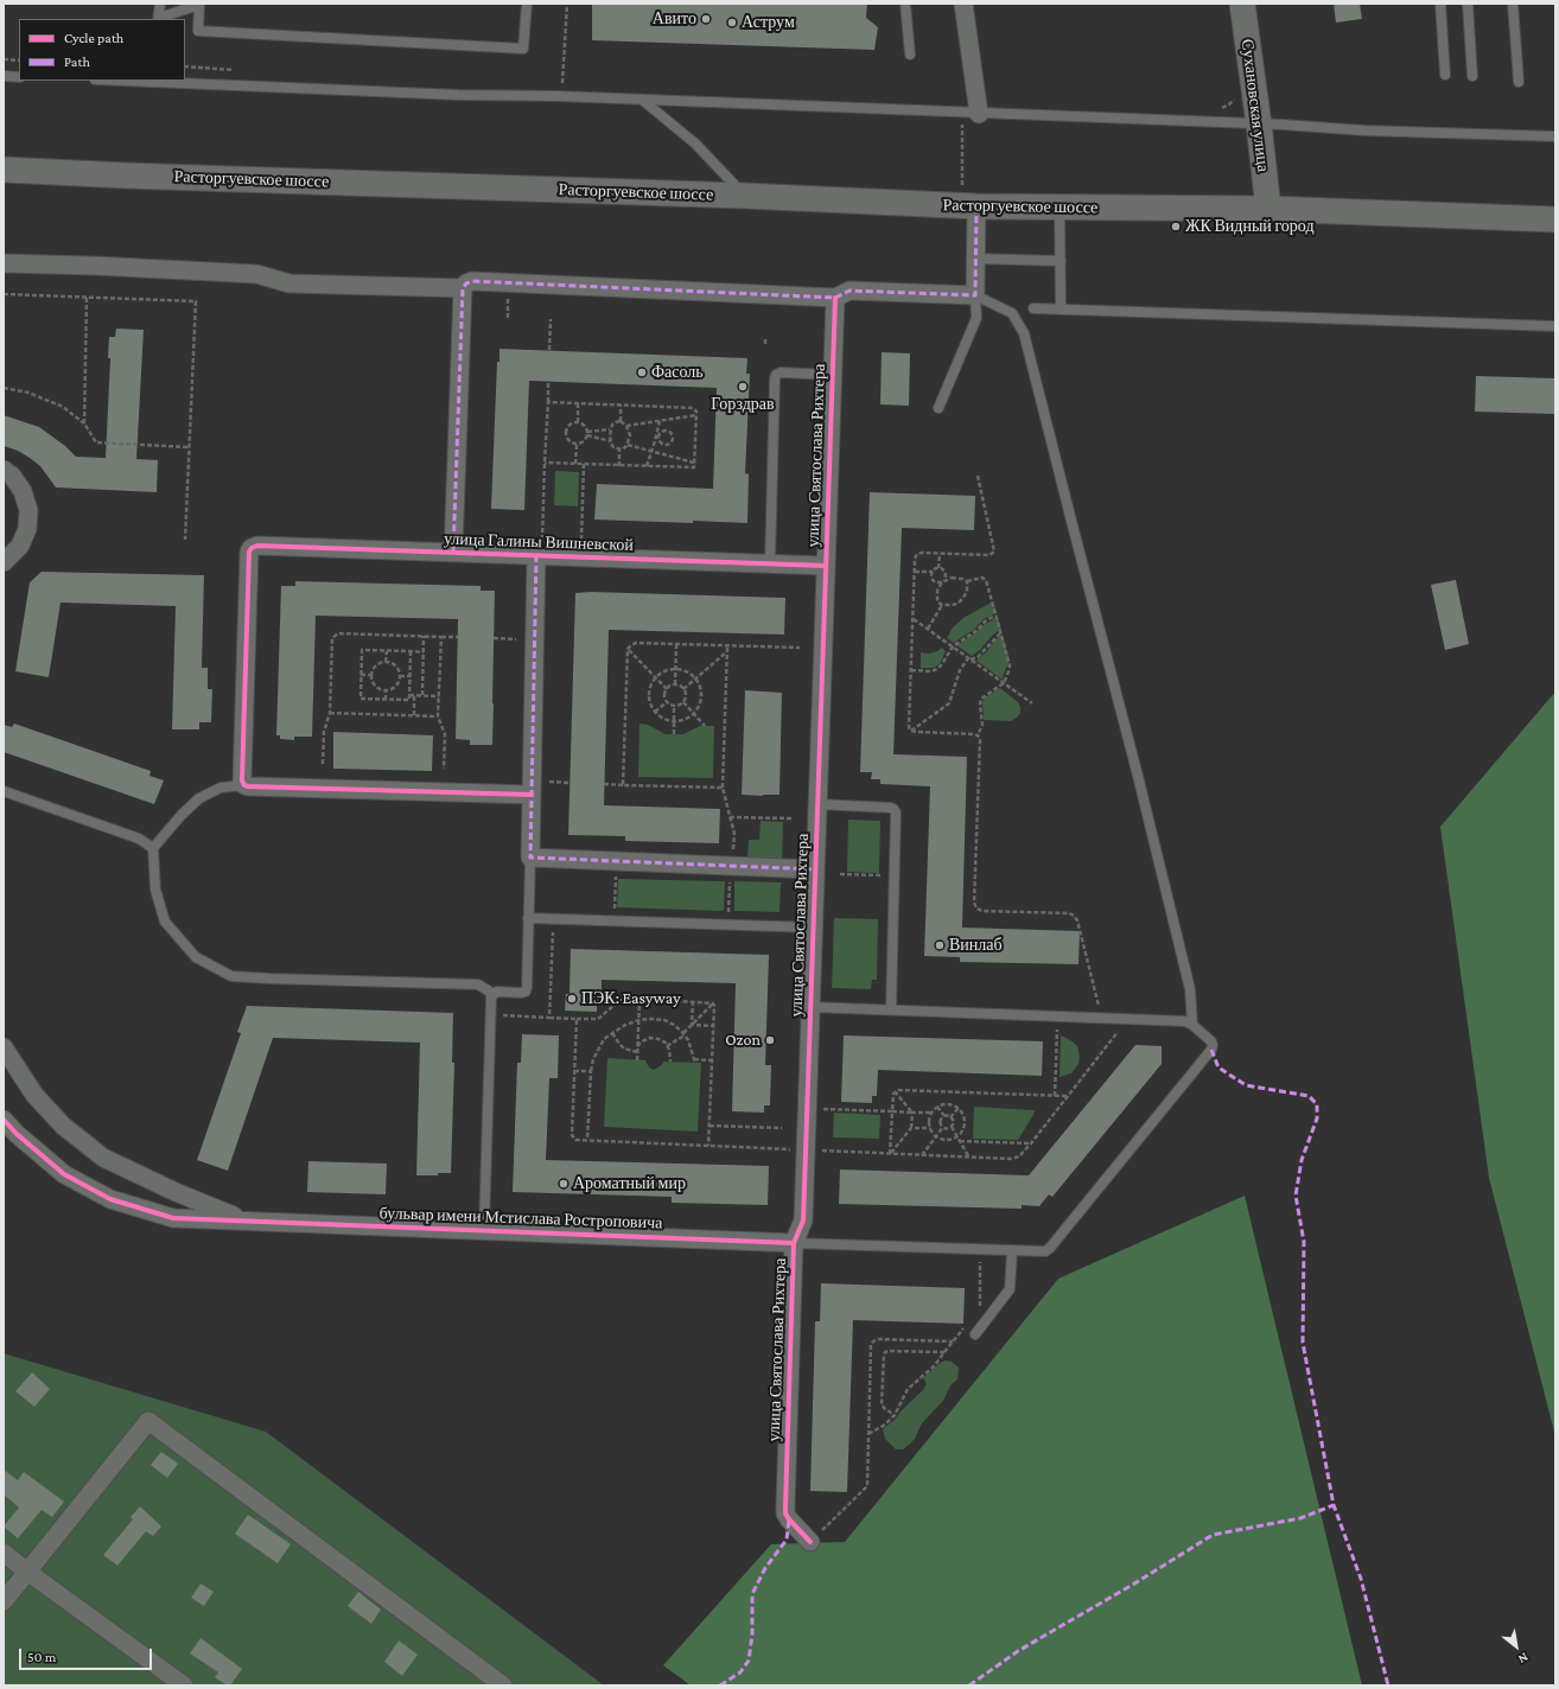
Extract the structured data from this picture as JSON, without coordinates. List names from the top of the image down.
{
  "streets": {
    "main road": ["Сухановская улица", "Расторгуевское шоссе"],
    "street": ["улица Святослава Рихтера", "улица Галины Вишневской", "бульвар имени Мстислава Ростроповича"]
  },
  "crossings": [
    ["Сухановская улица", "Расторгуевское шоссе"],
    ["улица Святослава Рихтера", "улица Галины Вишневской"],
    ["улица Святослава Рихтера", "бульвар имени Мстислава Ростроповича"]
  ],
  "places": [
    "Авито",
    "Аструм",
    "ЖК Видный город",
    "Фасоль",
    "Горздрав",
    "Винлаб",
    "ПЭК: Easyway",
    "Ozon",
    "Ароматный мир"
  ],
  "legend": ["Cycle path", "Path"],
  "scale_bar": "50 m",
  "north": "bottom right"
}
